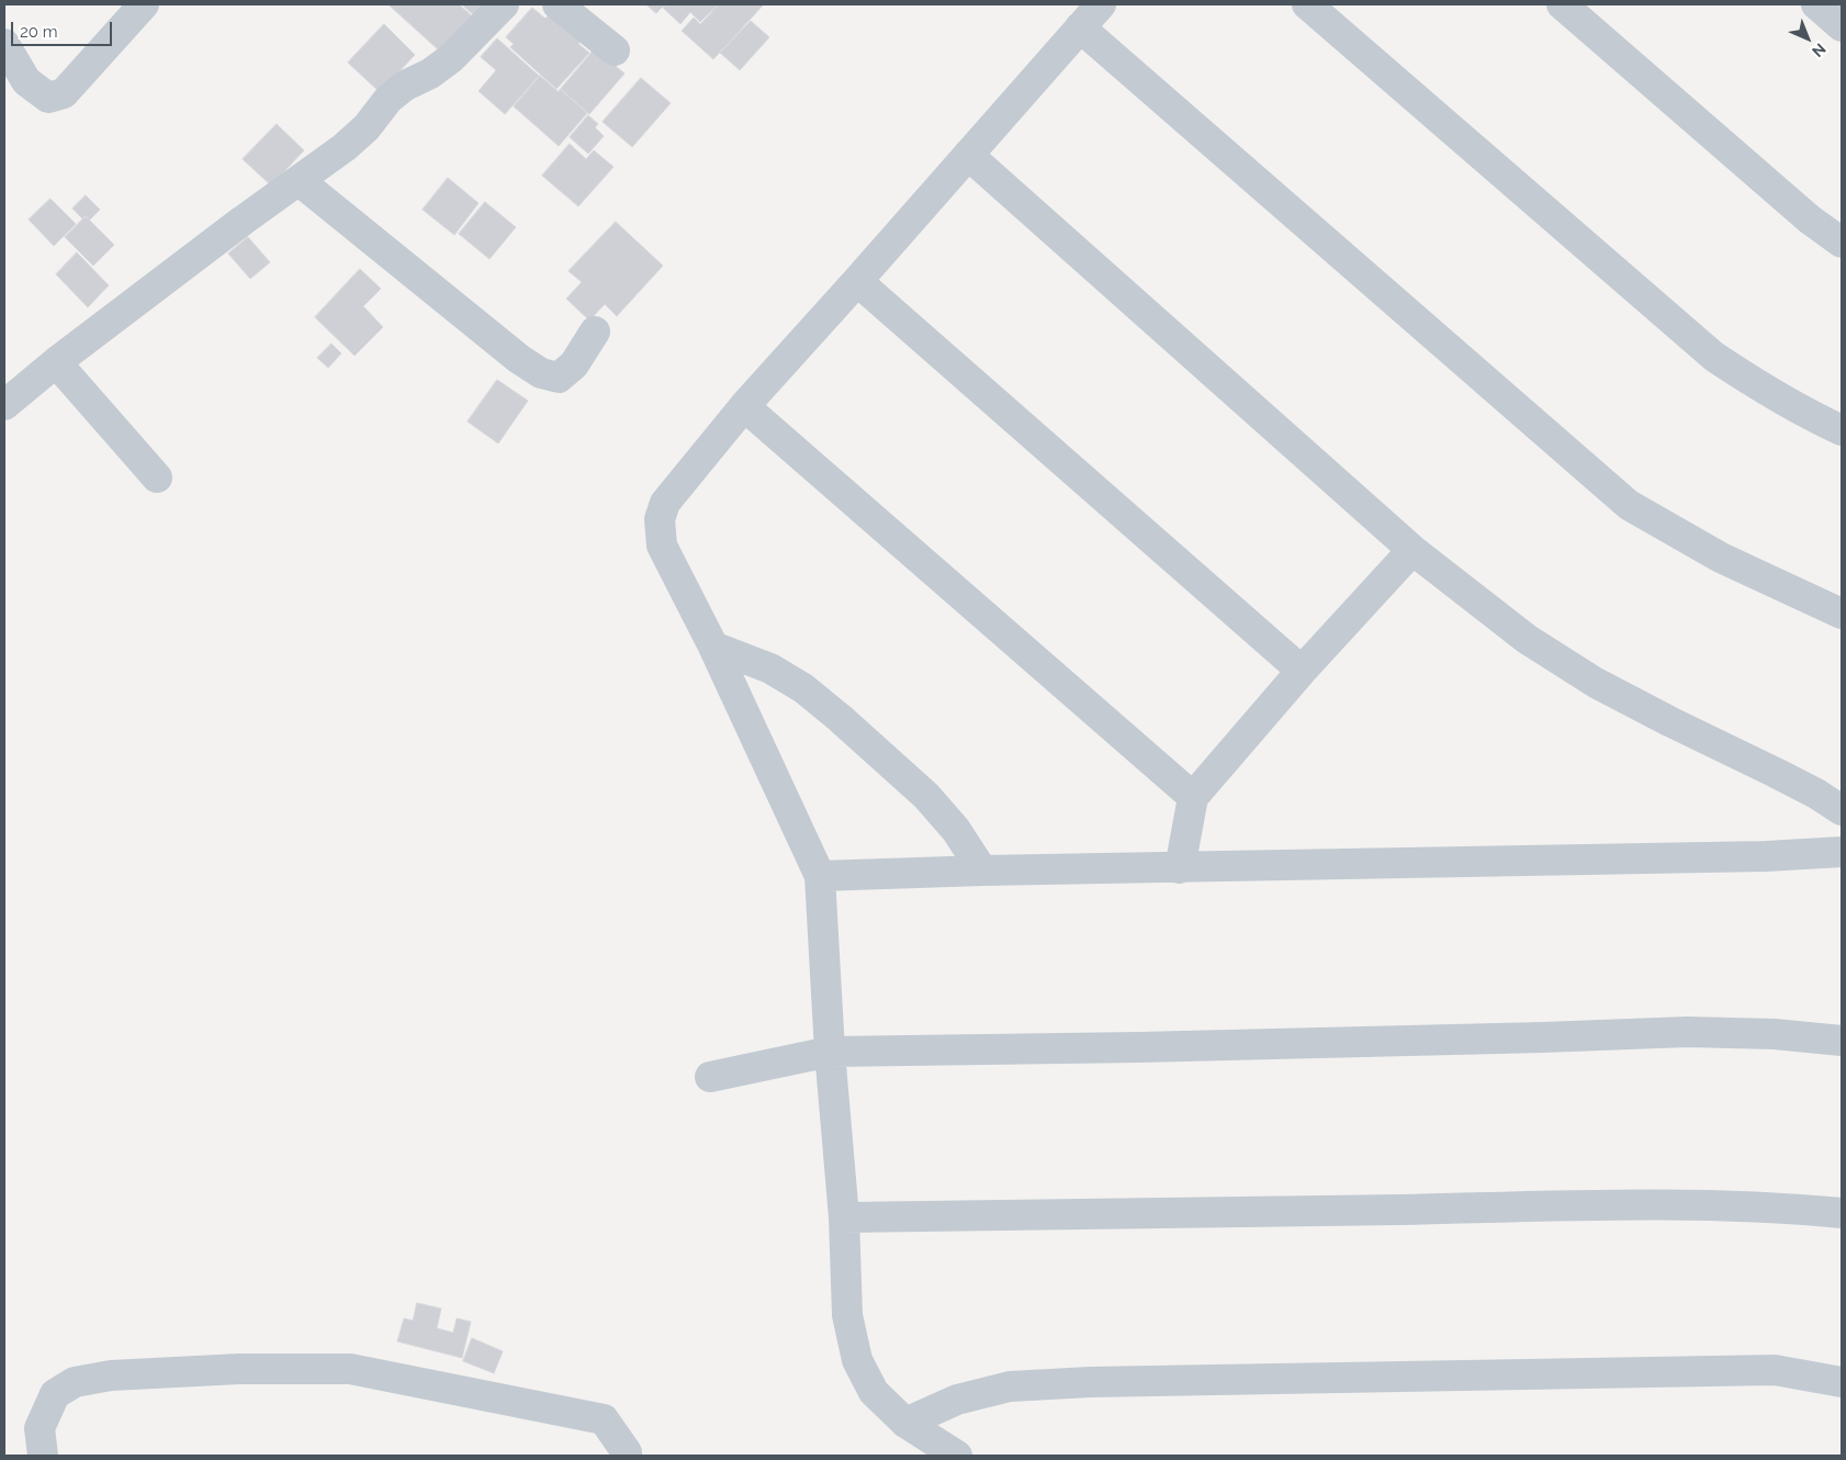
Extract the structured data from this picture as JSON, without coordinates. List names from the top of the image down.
{
  "scale_bar": "20 m",
  "north": "bottom right"
}
